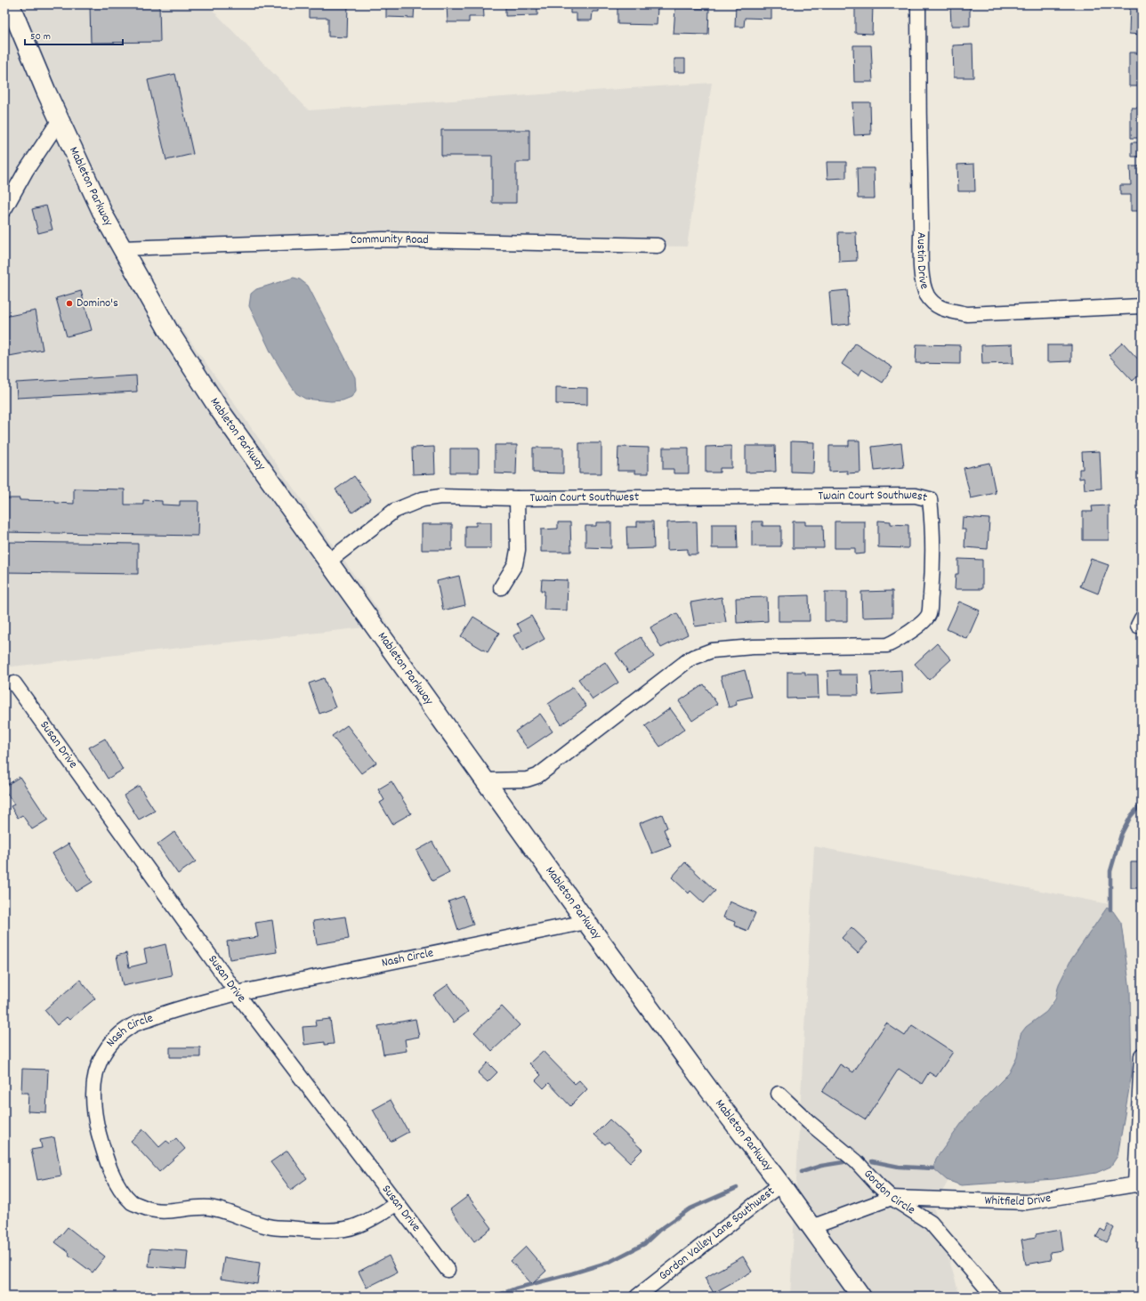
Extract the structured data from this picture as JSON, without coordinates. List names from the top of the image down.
{
  "streets": {
    "main road": ["Mableton Parkway"],
    "street": [
      "Community Road",
      "Austin Drive",
      "Twain Court Southwest",
      "Susan Drive",
      "Nash Circle",
      "Gordon Circle",
      "Whitfield Drive",
      "Gordon Valley Lane Southwest"
    ]
  },
  "crossings": [
    ["Mableton Parkway", "Community Road"],
    ["Mableton Parkway", "Twain Court Southwest"],
    ["Mableton Parkway", "Nash Circle"],
    ["Mableton Parkway", "Gordon Valley Lane Southwest"],
    ["Susan Drive", "Nash Circle"],
    ["Gordon Circle", "Whitfield Drive"]
  ],
  "places": ["Domino's"],
  "scale_bar": "50 m"
}
